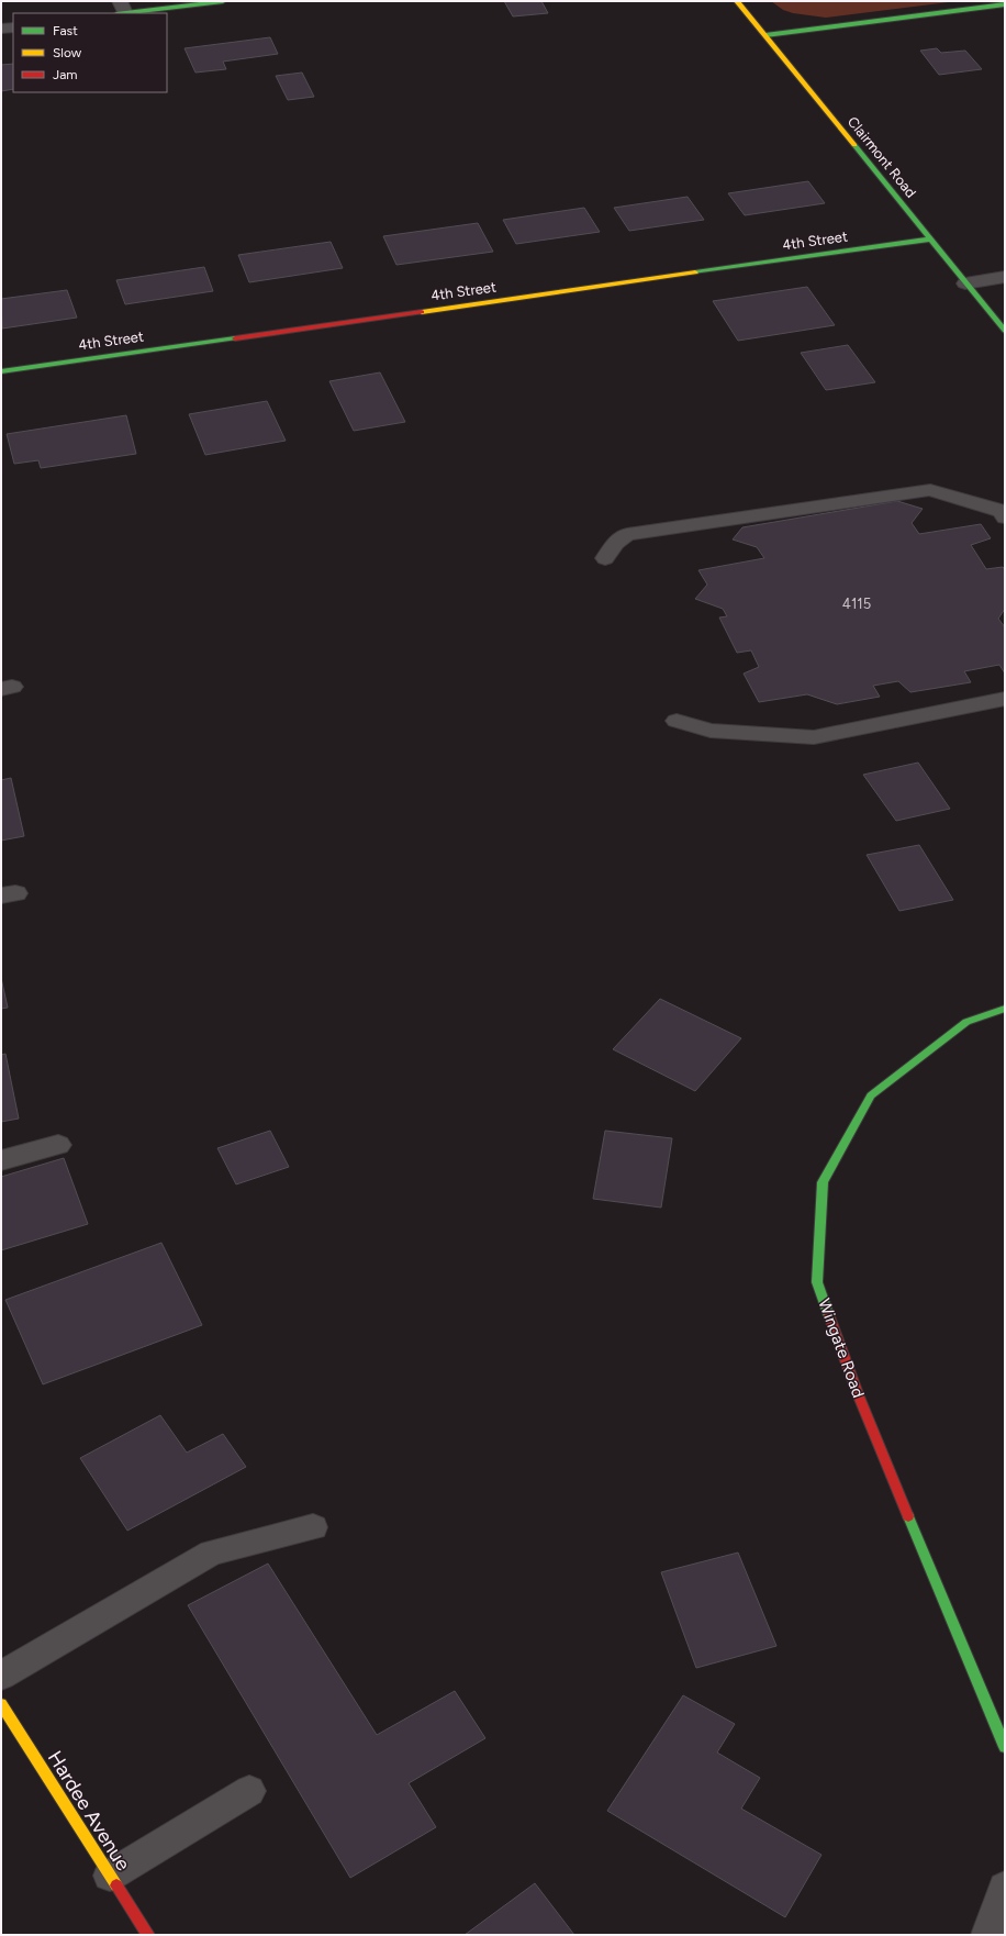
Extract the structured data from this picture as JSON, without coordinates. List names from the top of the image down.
{
  "streets": {
    "street": [
      "Clairmont Road",
      "4th Street",
      "Wingate Road",
      "Hardee Avenue"
    ]
  },
  "crossings": [
    ["Clairmont Road", "4th Street"]
  ],
  "house_numbers": ["4115"],
  "legend": ["Fast", "Slow", "Jam"]
}
